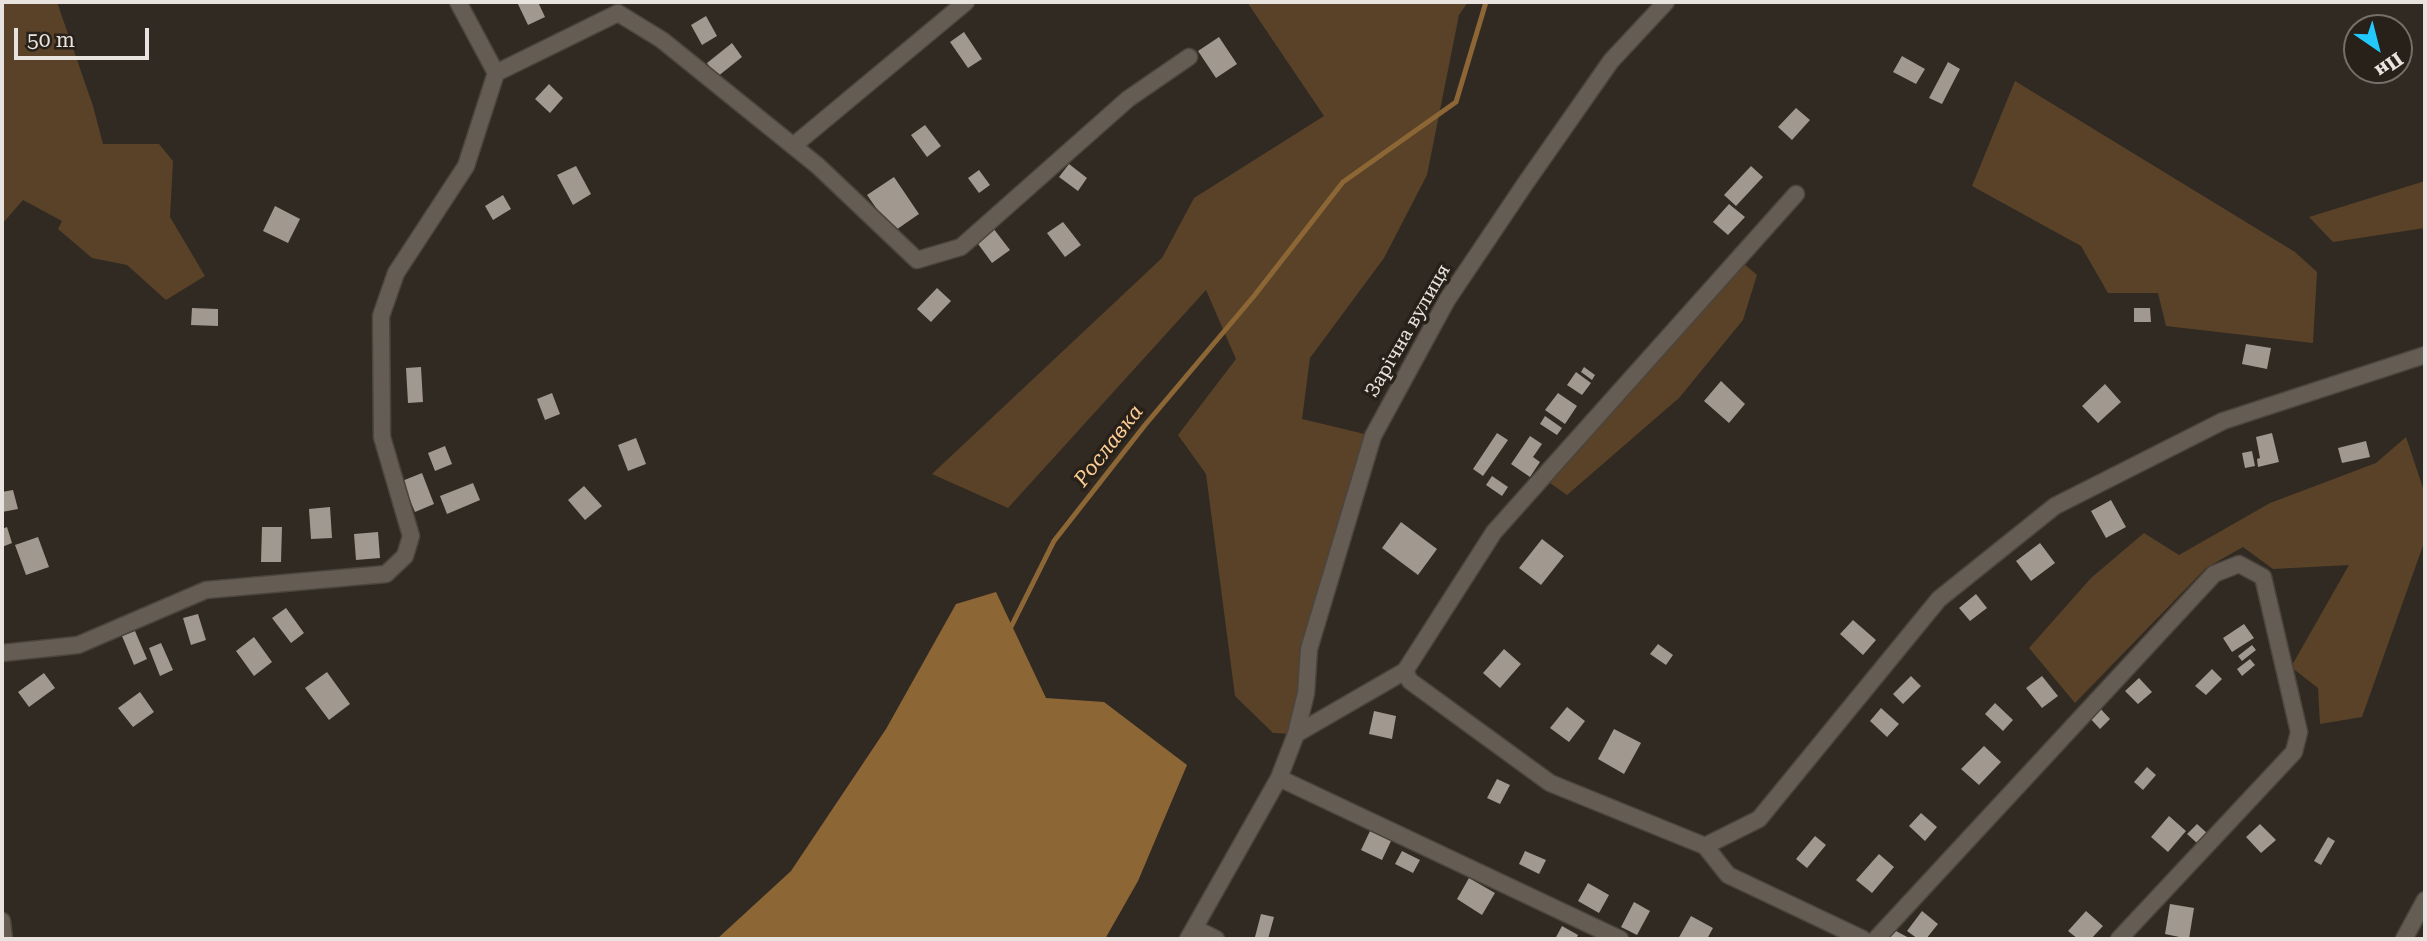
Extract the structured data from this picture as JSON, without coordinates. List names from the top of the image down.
{
  "streets": {
    "street": ["Зарічна вулиця"]
  },
  "water": ["Рославка"],
  "scale_bar": "50 m",
  "north": "bottom right"
}
